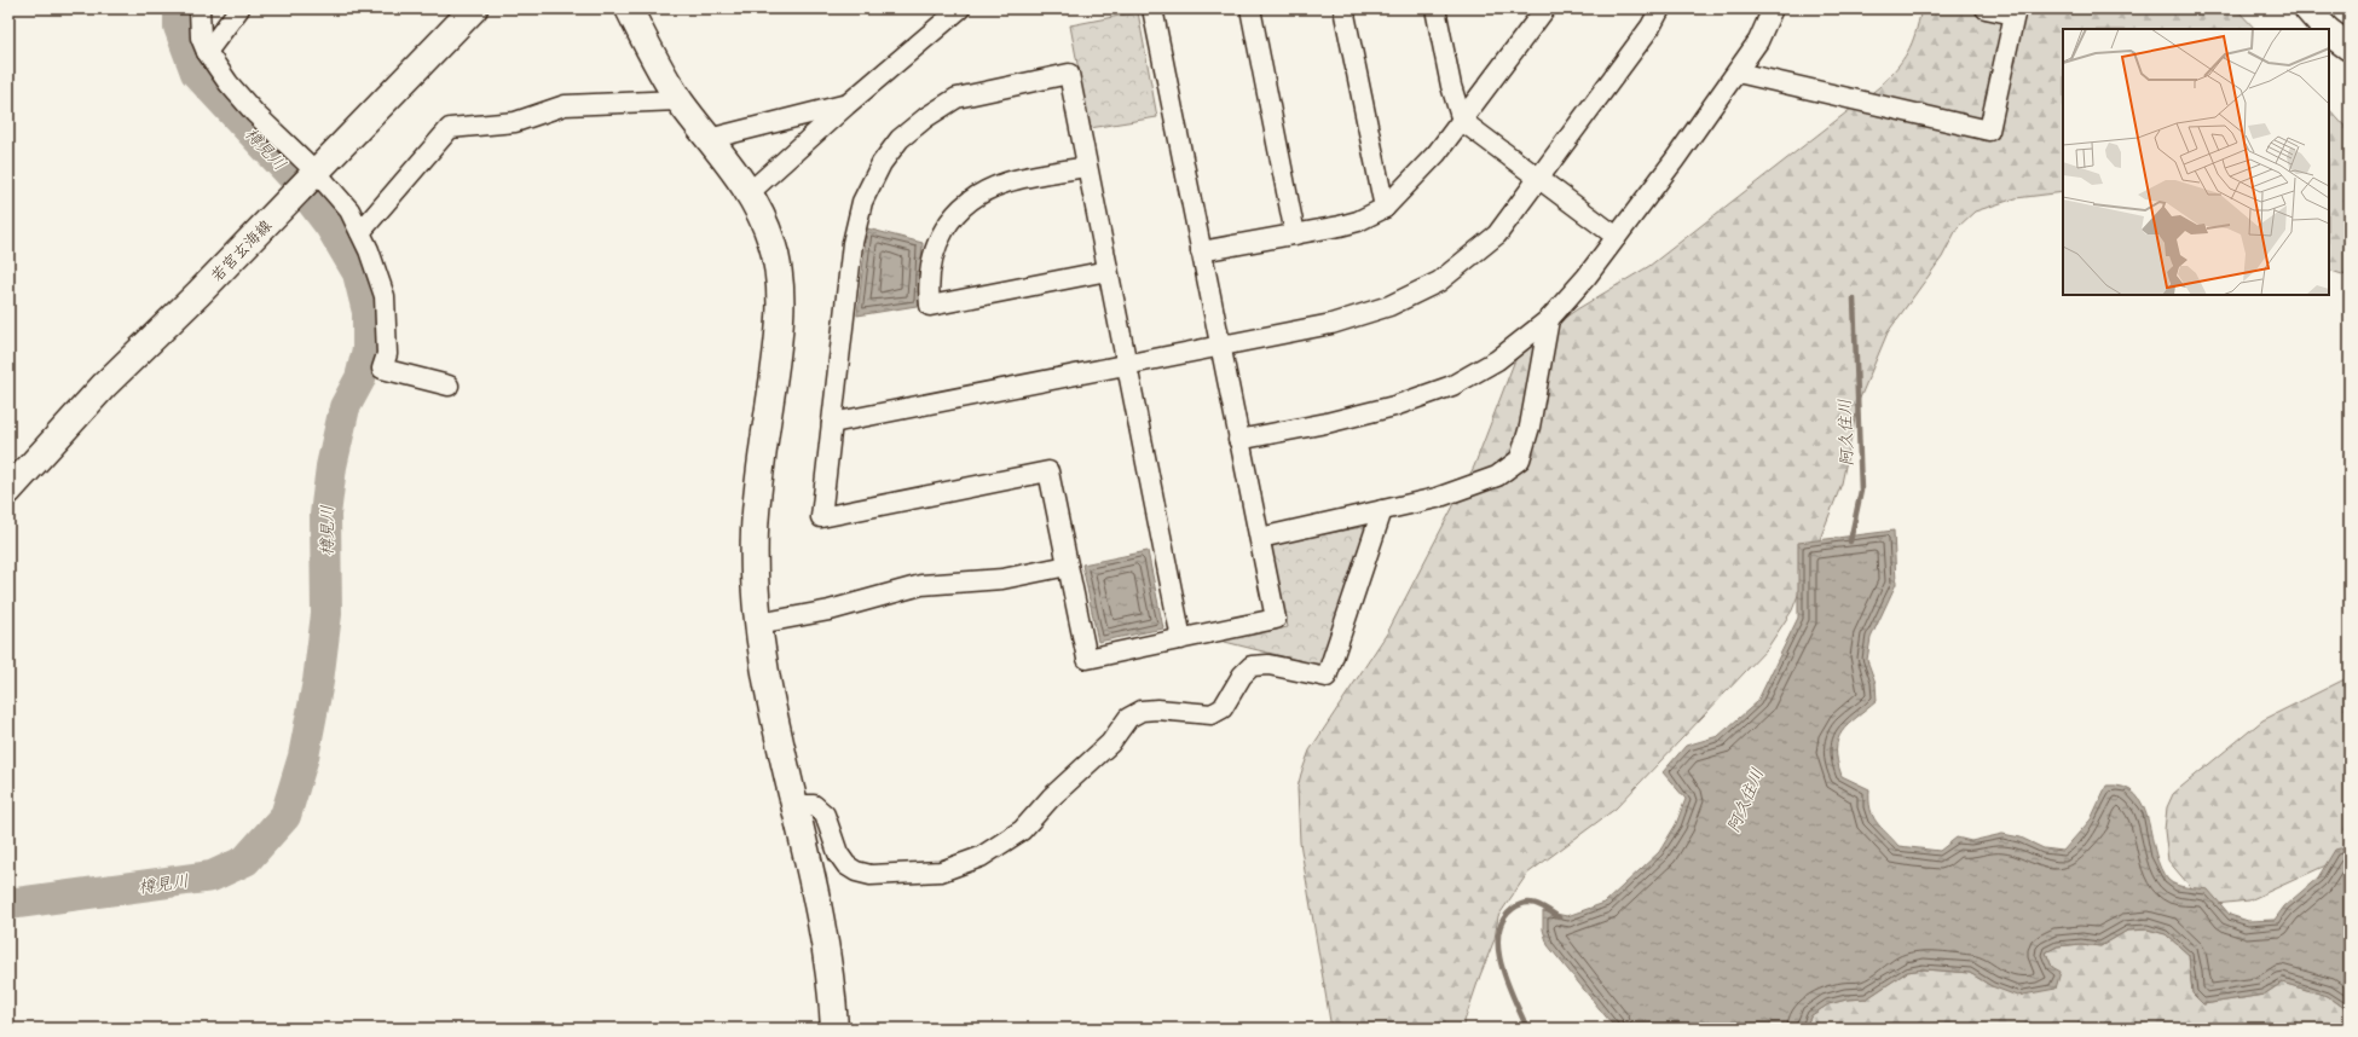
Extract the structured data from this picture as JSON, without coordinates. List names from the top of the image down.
{
  "streets": {
    "street": ["若宮玄海線"]
  },
  "water": ["樽見川", "阿久住川"]
}
